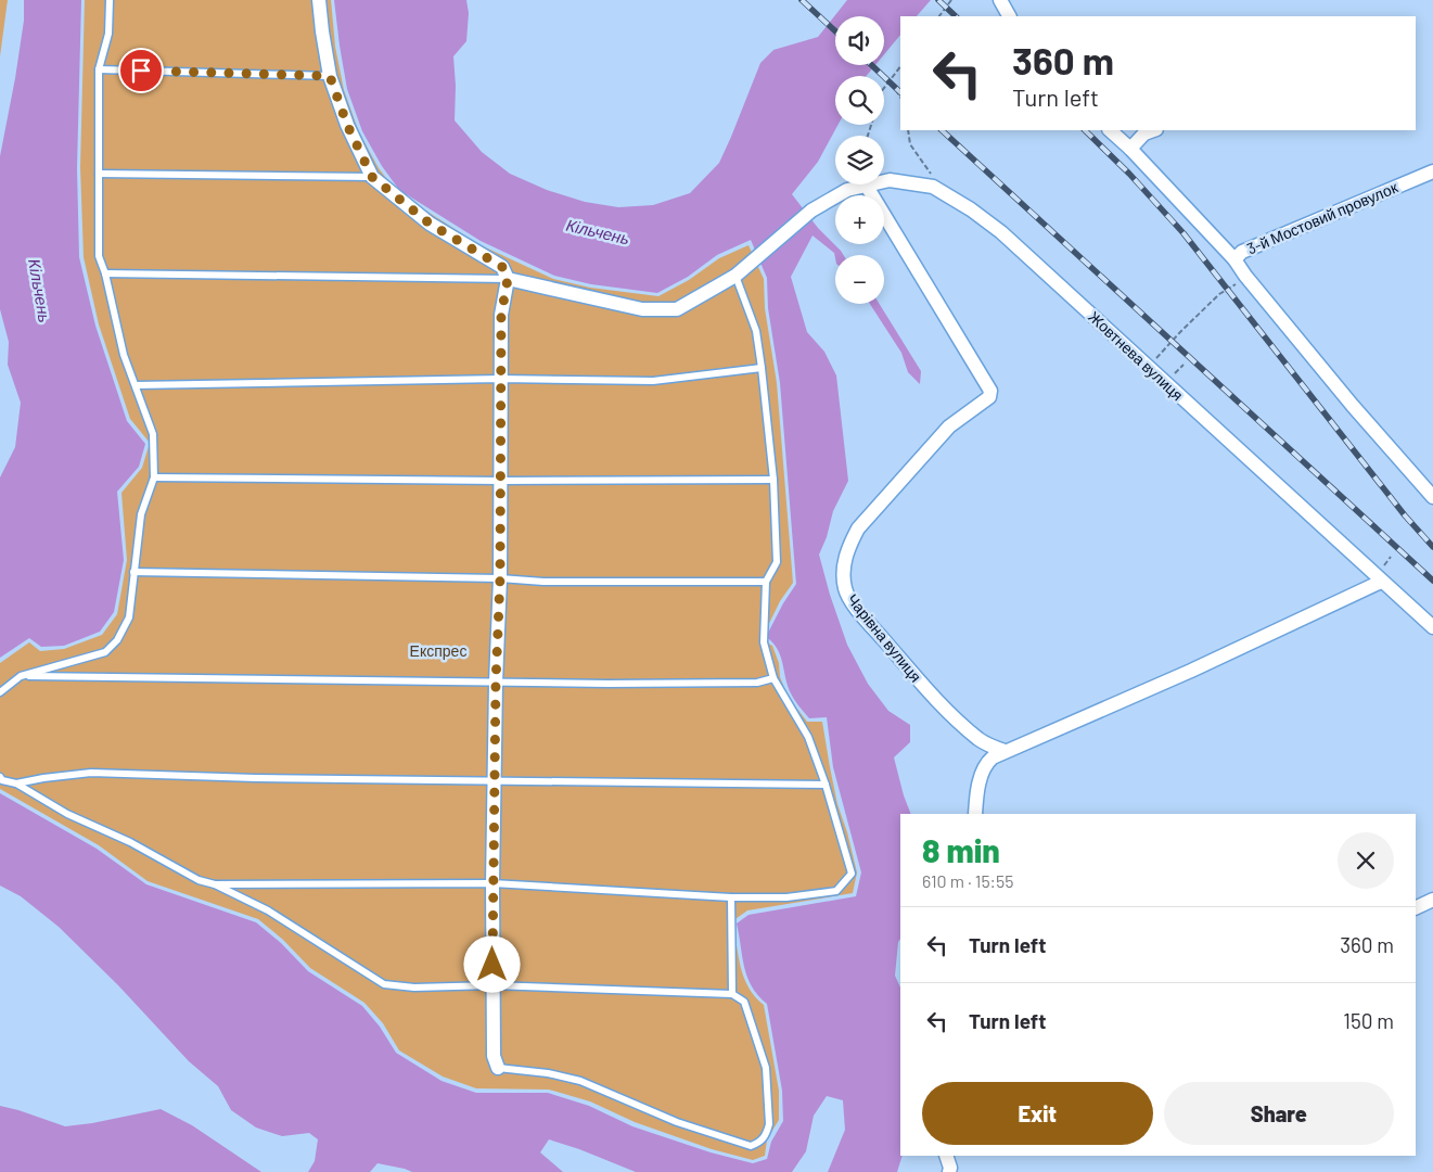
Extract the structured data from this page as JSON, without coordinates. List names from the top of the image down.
{
  "streets": {
    "street": ["3-й Мостовий провулок", "Жовтнева вулиця", "Чарівна вулиця"]
  },
  "crossings": [
    ["Жовтнева вулиця", "Чарівна вулиця"]
  ],
  "water": ["Кільчень"],
  "parks": ["Експрес"],
  "page": {
    "map_buttons": ["+", "−"],
    "turn": ["360 m", "Turn left"],
    "heading": ["8 min", "610 m · 15:55"],
    "list": [
      {
        "name": "Turn left",
        "value": "360 m"
      },
      {
        "name": "Turn left",
        "value": "150 m"
      }
    ],
    "buttons": ["Exit", "Share"]
  }
}
